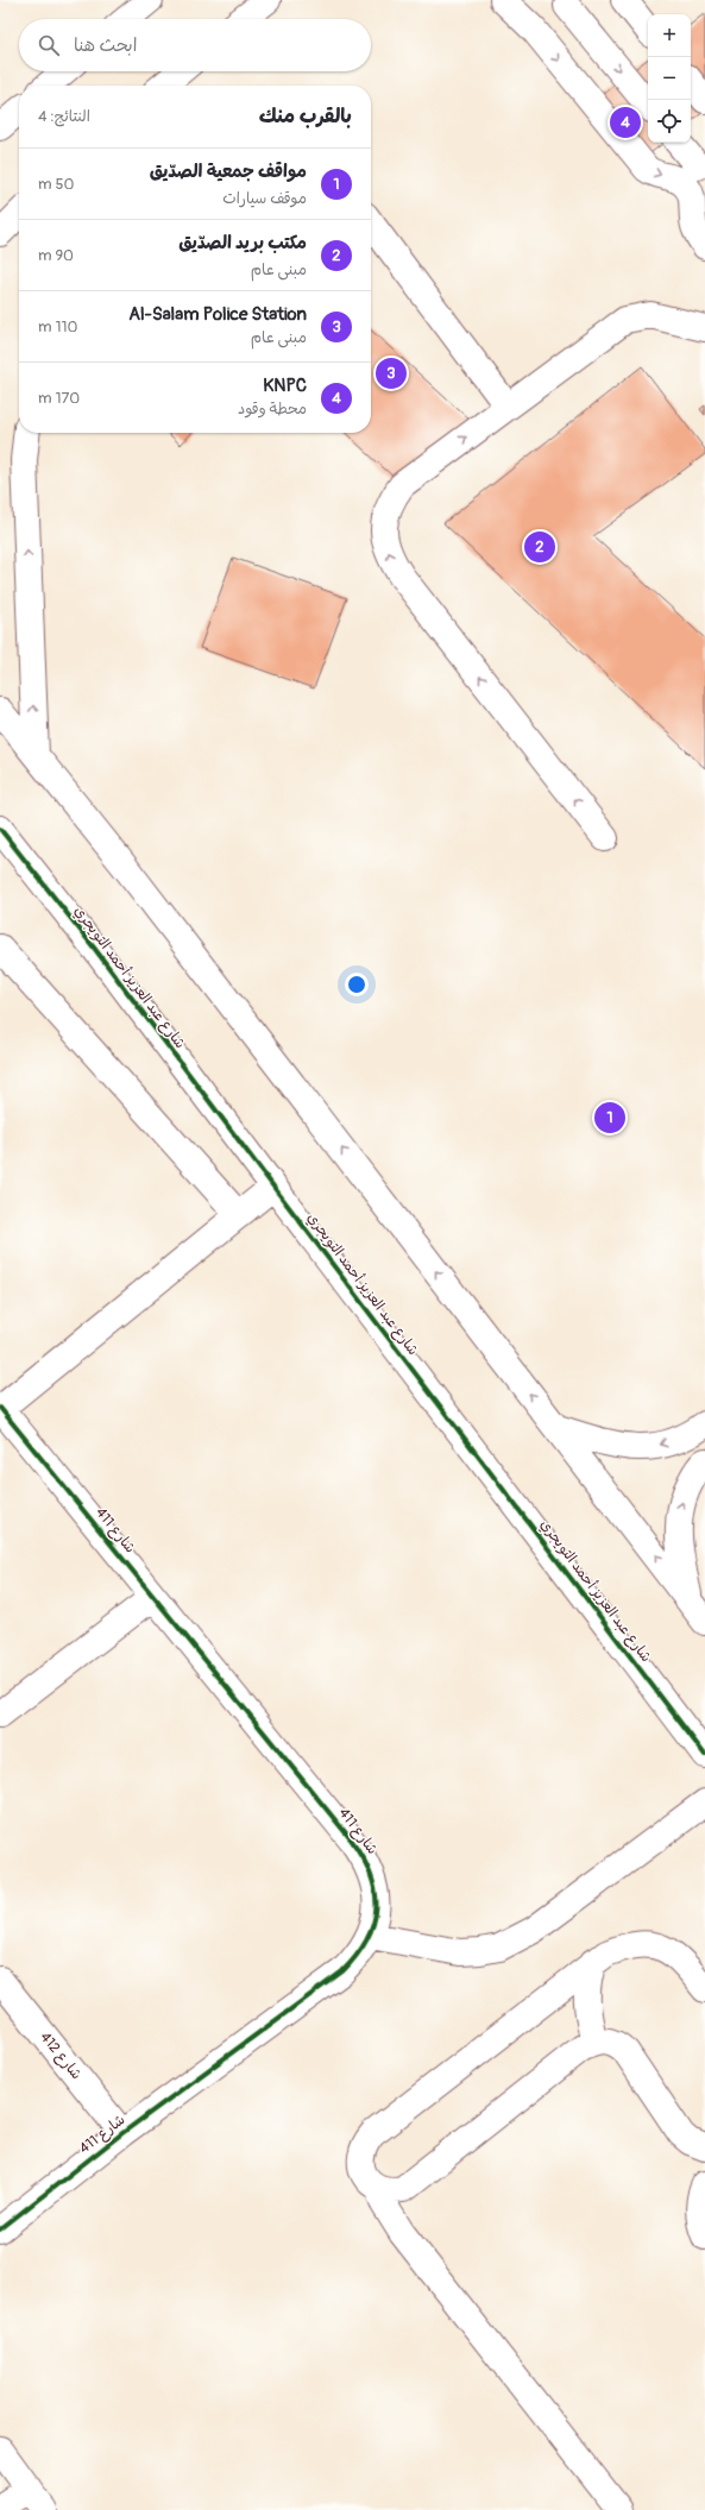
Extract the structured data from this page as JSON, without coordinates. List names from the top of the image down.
{
  "streets": {
    "street": ["شارع عبد العزيز أحمد التويجري", "شارع 411", "شارع 412"]
  },
  "crossings": [
    ["شارع عبد العزيز أحمد التويجري", "شارع 411"],
    ["شارع 411", "شارع 412"]
  ],
  "page": {
    "map_buttons": ["+", "−"],
    "search": "ابحث هنا",
    "heading": ["بالقرب منك", "النتائج: 4"],
    "pins": [
      "4",
      "3",
      "2",
      "1"
    ],
    "list": [
      {
        "mark": "1",
        "name": "مواقف جمعية الصدّيق",
        "note": "موقف سيارات",
        "value": "50 m"
      },
      {
        "mark": "2",
        "name": "مكتب بريد الصدّيق",
        "note": "مبنى عام",
        "value": "90 m"
      },
      {
        "mark": "3",
        "name": "Al-Salam Police Station",
        "note": "مبنى عام",
        "value": "110 m"
      },
      {
        "mark": "4",
        "name": "KNPC",
        "note": "محطة وقود",
        "value": "170 m"
      }
    ]
  }
}
